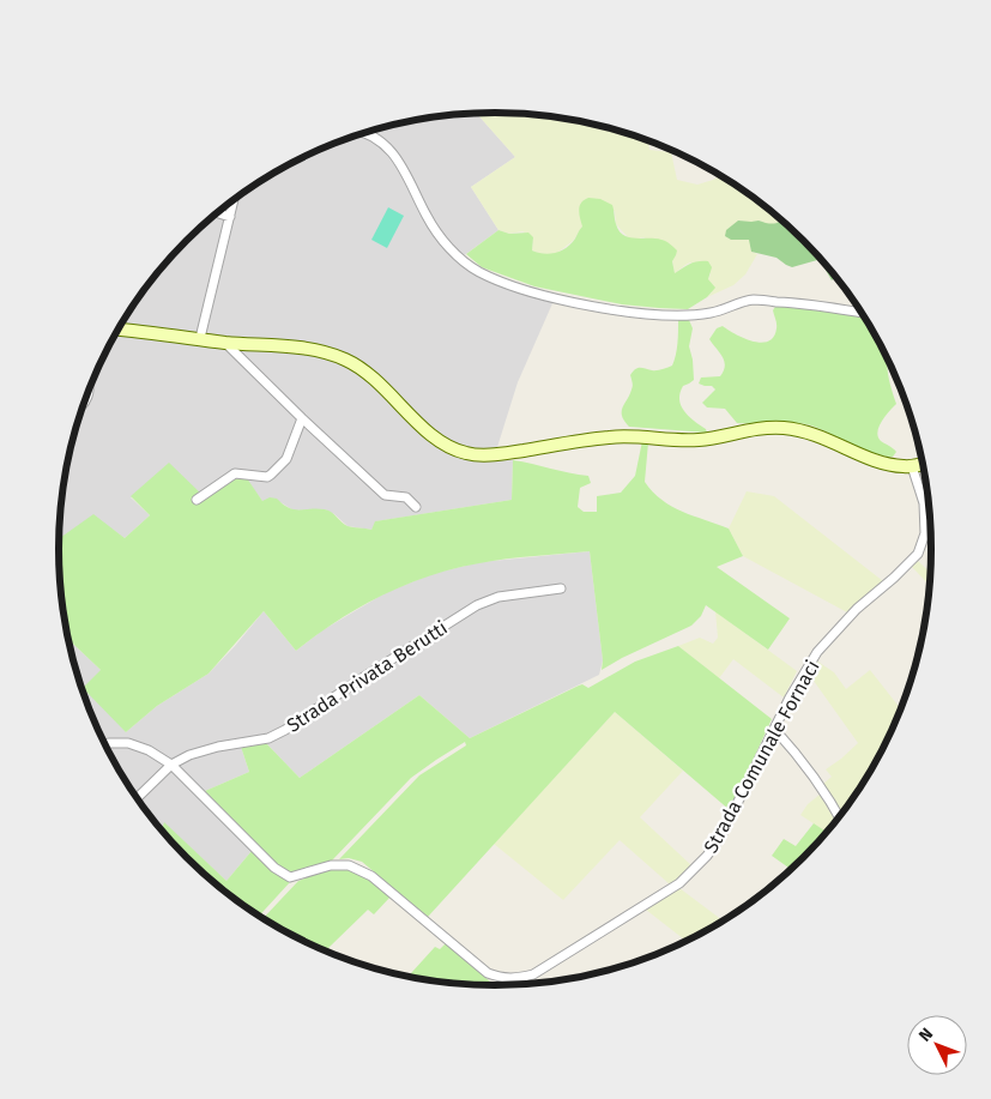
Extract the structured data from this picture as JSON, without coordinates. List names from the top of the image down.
{
  "streets": {
    "street": ["Strada Privata Berutti", "Strada Comunale Fornaci"]
  },
  "north": "top left"
}
